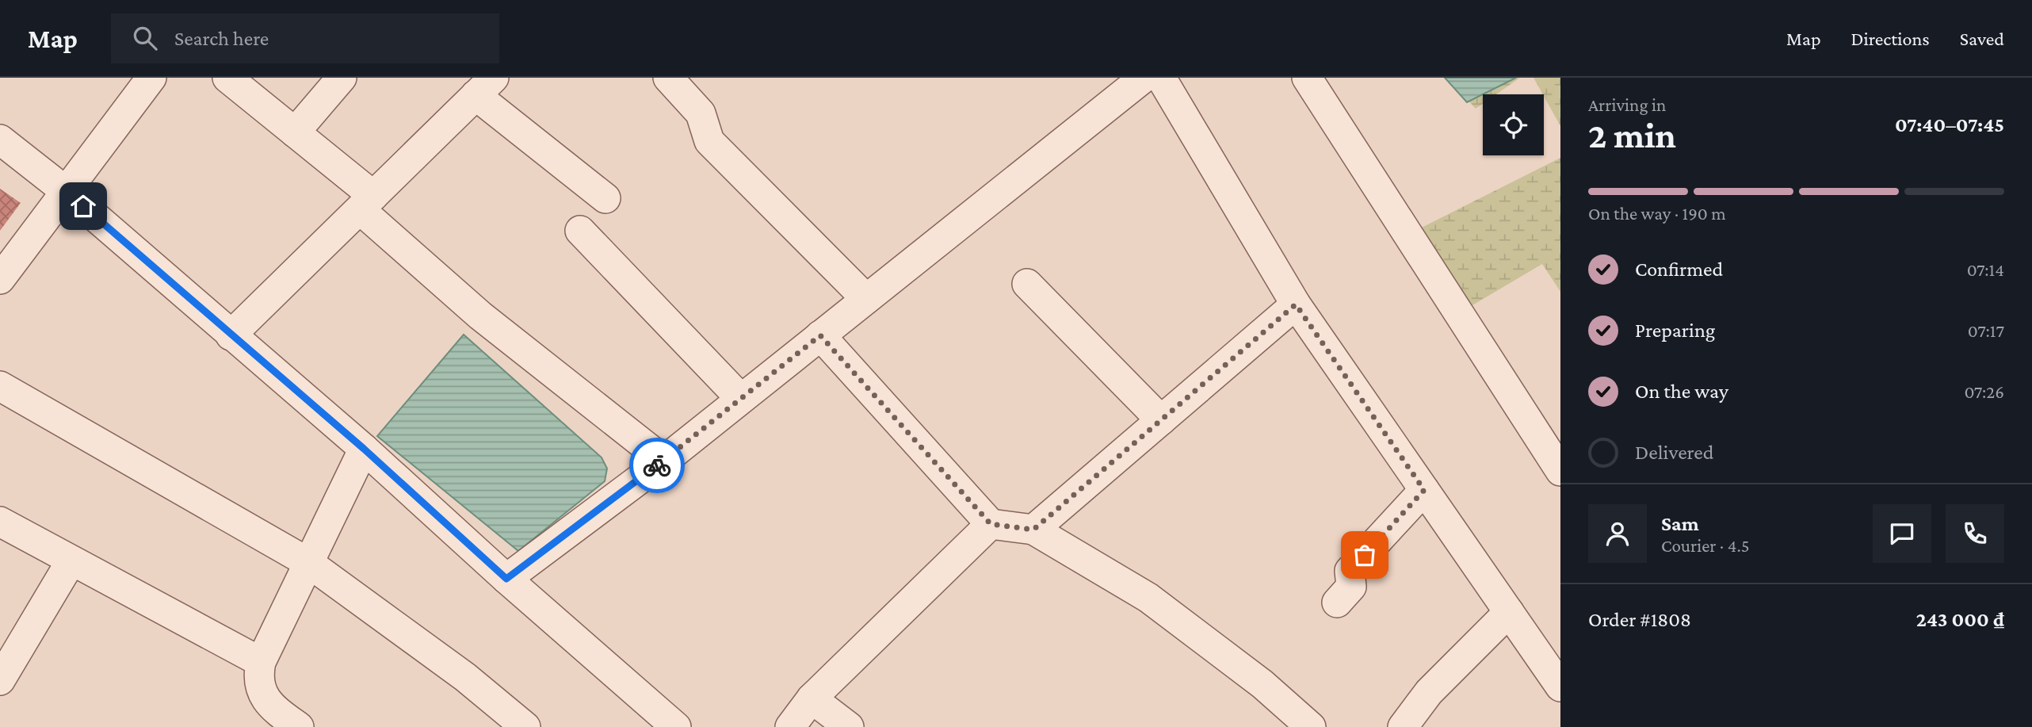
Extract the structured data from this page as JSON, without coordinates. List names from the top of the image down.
{
  "page": {
    "header": "Map",
    "search": "Search here",
    "nav": ["Map", "Directions", "Saved"],
    "heading": ["2 min", "Arriving in", "07:40–07:45"],
    "panel": [
      "Sam",
      "Courier · 4.5",
      "Order #1808",
      "243 000 ₫"
    ],
    "bar": "On the way · 190 m",
    "list": [
      ["Confirmed", "07:14"],
      ["Preparing", "07:17"],
      ["On the way", "07:26"],
      "Delivered"
    ]
  }
}
